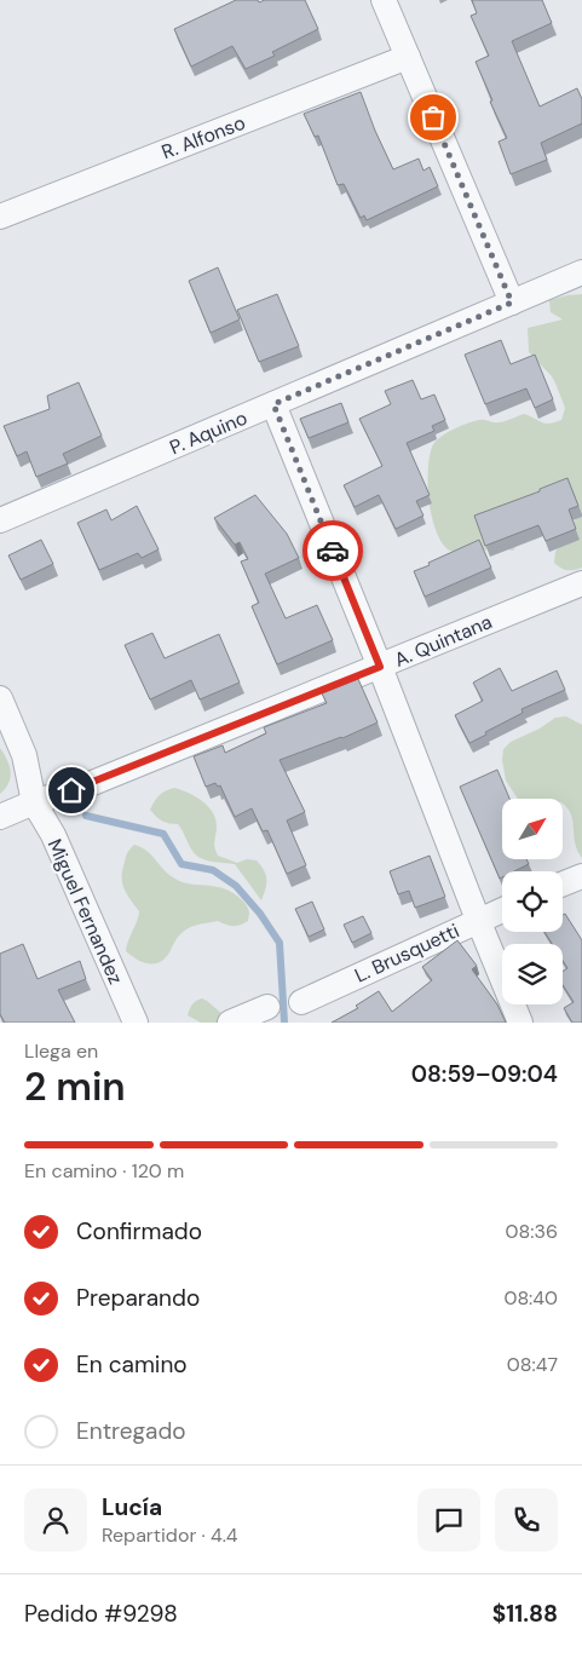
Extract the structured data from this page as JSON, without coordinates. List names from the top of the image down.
{
  "streets": {
    "street": [
      "R. Alfonso",
      "P. Aquino",
      "A. Quintana",
      "Miguel Fernandez",
      "L. Brusquetti"
    ]
  },
  "crossings": [
    ["A. Quintana", "Miguel Fernandez"]
  ],
  "north": "top right",
  "page": {
    "heading": ["2 min", "Llega en", "08:59–09:04"],
    "panel": [
      "Lucía",
      "Repartidor · 4.4",
      "Pedido #9298",
      "$11.88"
    ],
    "bar": "En camino · 120 m",
    "list": [
      ["Confirmado", "08:36"],
      ["Preparando", "08:40"],
      ["En camino", "08:47"],
      "Entregado"
    ]
  }
}
